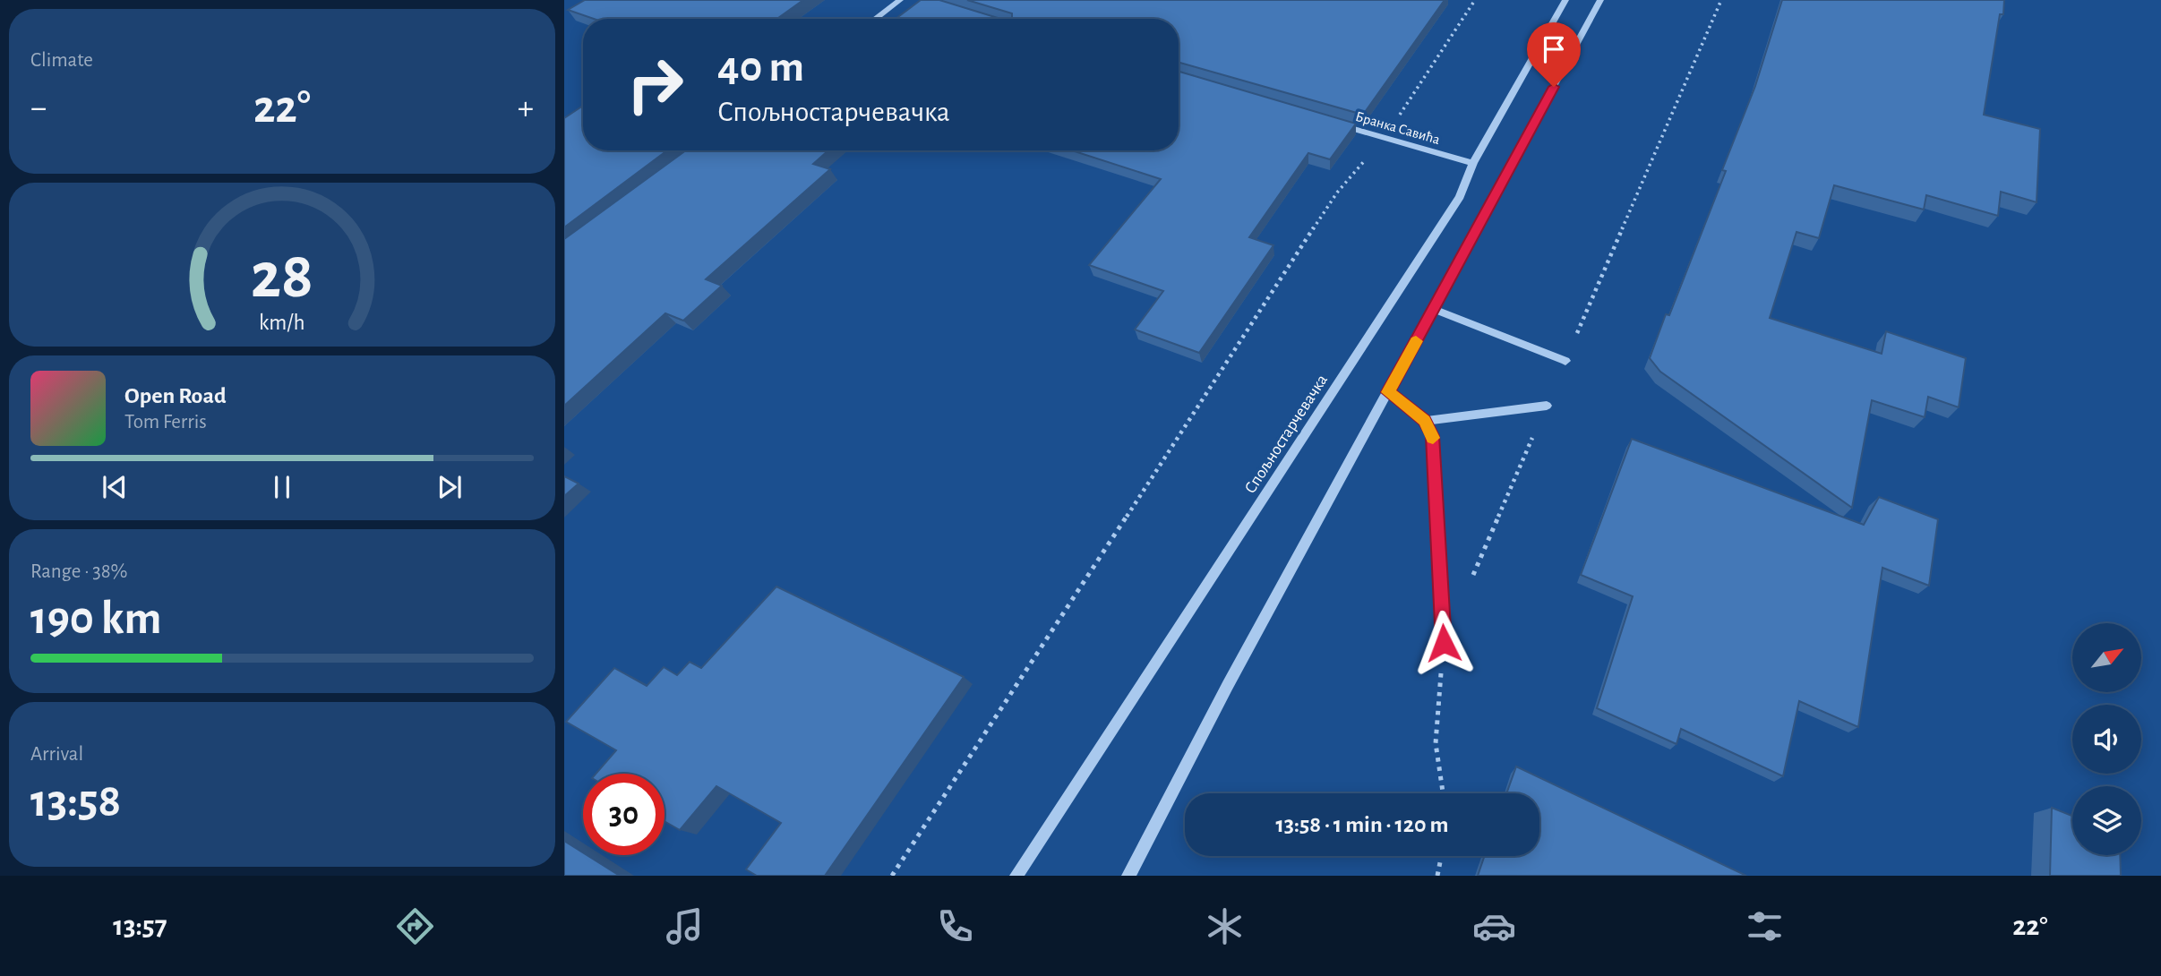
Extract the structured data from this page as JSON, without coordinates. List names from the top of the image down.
{
  "streets": {
    "street": ["Бранка Савића", "Спољностарчевачка"]
  },
  "crossings": [
    ["Бранка Савића", "Спољностарчевачка"]
  ],
  "north": "top right",
  "page": {
    "tile": [
      "Climate",
      ["Range · 38%", "190 km"],
      ["Arrival", "13:58"]
    ],
    "turn": ["40 m", "Спољностарчевачка"],
    "heat": ["−", "22°", "+"],
    "song": ["Open Road", "Tom Ferris"],
    "limit": "30",
    "trip": "13:58 · 1 min · 120 m",
    "tabs": ["13:57", "22°"],
    "gauge": ["28", "km/h"]
  }
}
